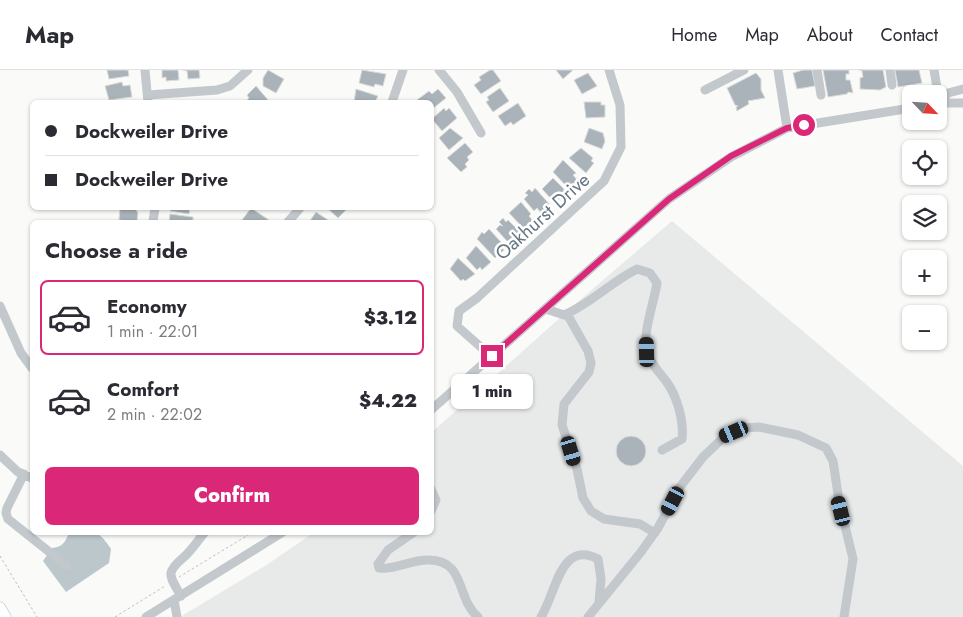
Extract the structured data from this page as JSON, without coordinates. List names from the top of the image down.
{
  "streets": {
    "street": ["Oakhurst Drive"]
  },
  "north": "bottom right",
  "page": {
    "header": "Map",
    "nav": [
      "Home",
      "Map",
      "About",
      "Contact"
    ],
    "map_buttons": ["+", "−"],
    "banner": ["Dockweiler Drive", "Dockweiler Drive"],
    "heading": "Choose a ride",
    "list": [
      {
        "name": "Economy",
        "note": "1 min · 22:01",
        "value": "$3.12"
      },
      {
        "name": "Comfort",
        "note": "2 min · 22:02",
        "value": "$4.22"
      }
    ],
    "bubble": "1 min",
    "buttons": "Confirm"
  }
}
